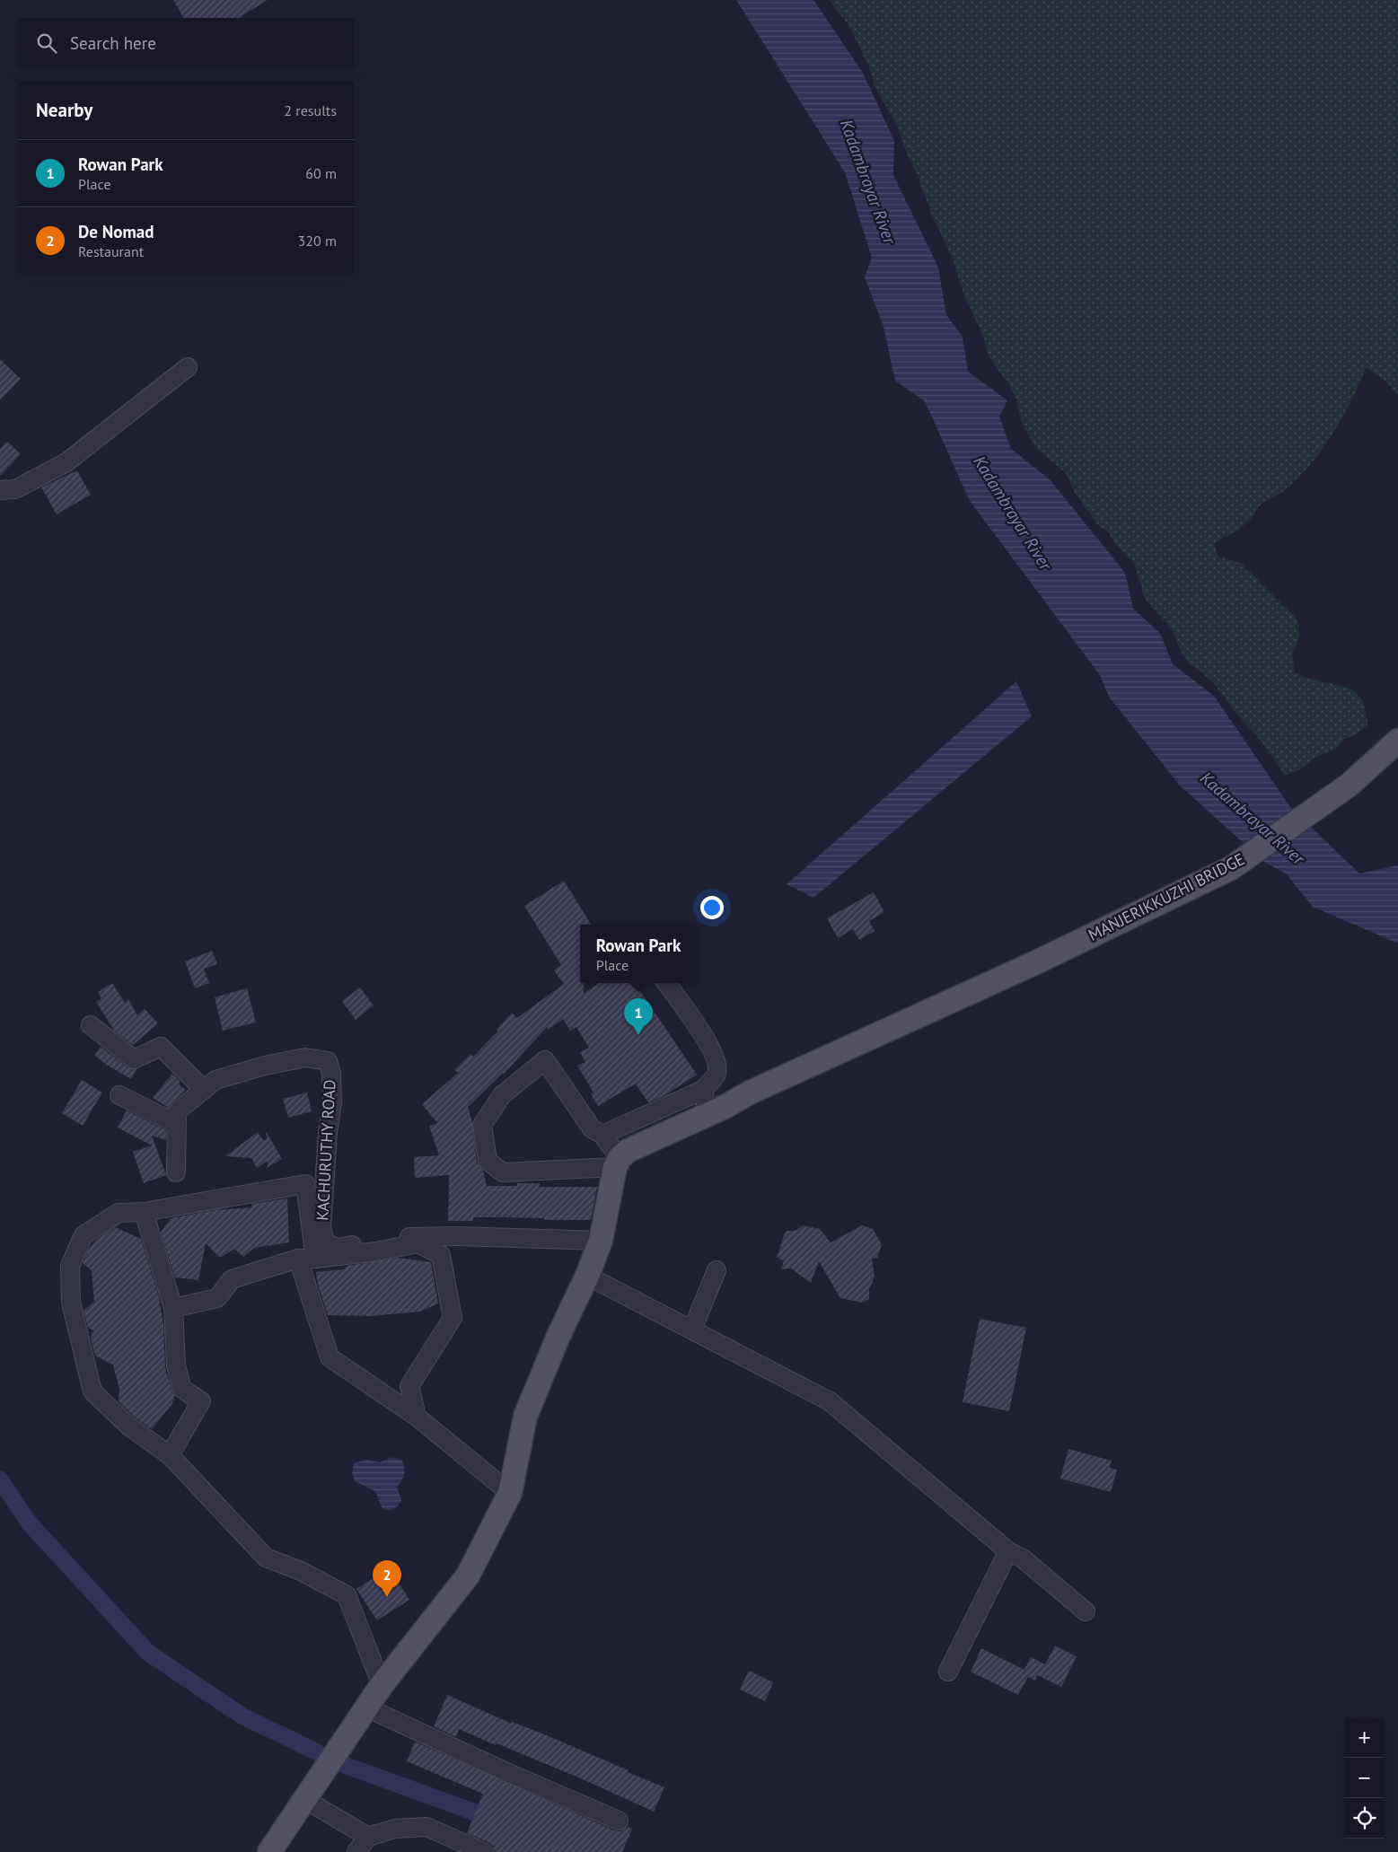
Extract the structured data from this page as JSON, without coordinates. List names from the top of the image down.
{
  "streets": {
    "main road": ["MANJERIKKUZHI BRIDGE"],
    "street": ["KACHURUTHY ROAD"]
  },
  "water": ["Kadambrayar River"],
  "page": {
    "search": "Search here",
    "heading": ["Nearby", "2 results"],
    "list": [
      {
        "mark": "1",
        "name": "Rowan Park",
        "note": "Place",
        "value": "60 m"
      },
      {
        "mark": "2",
        "name": "De Nomad",
        "note": "Restaurant",
        "value": "320 m"
      }
    ],
    "popup": ["Rowan Park", "Place"],
    "pins": ["1", "2"],
    "map_buttons": ["+", "−"]
  }
}
